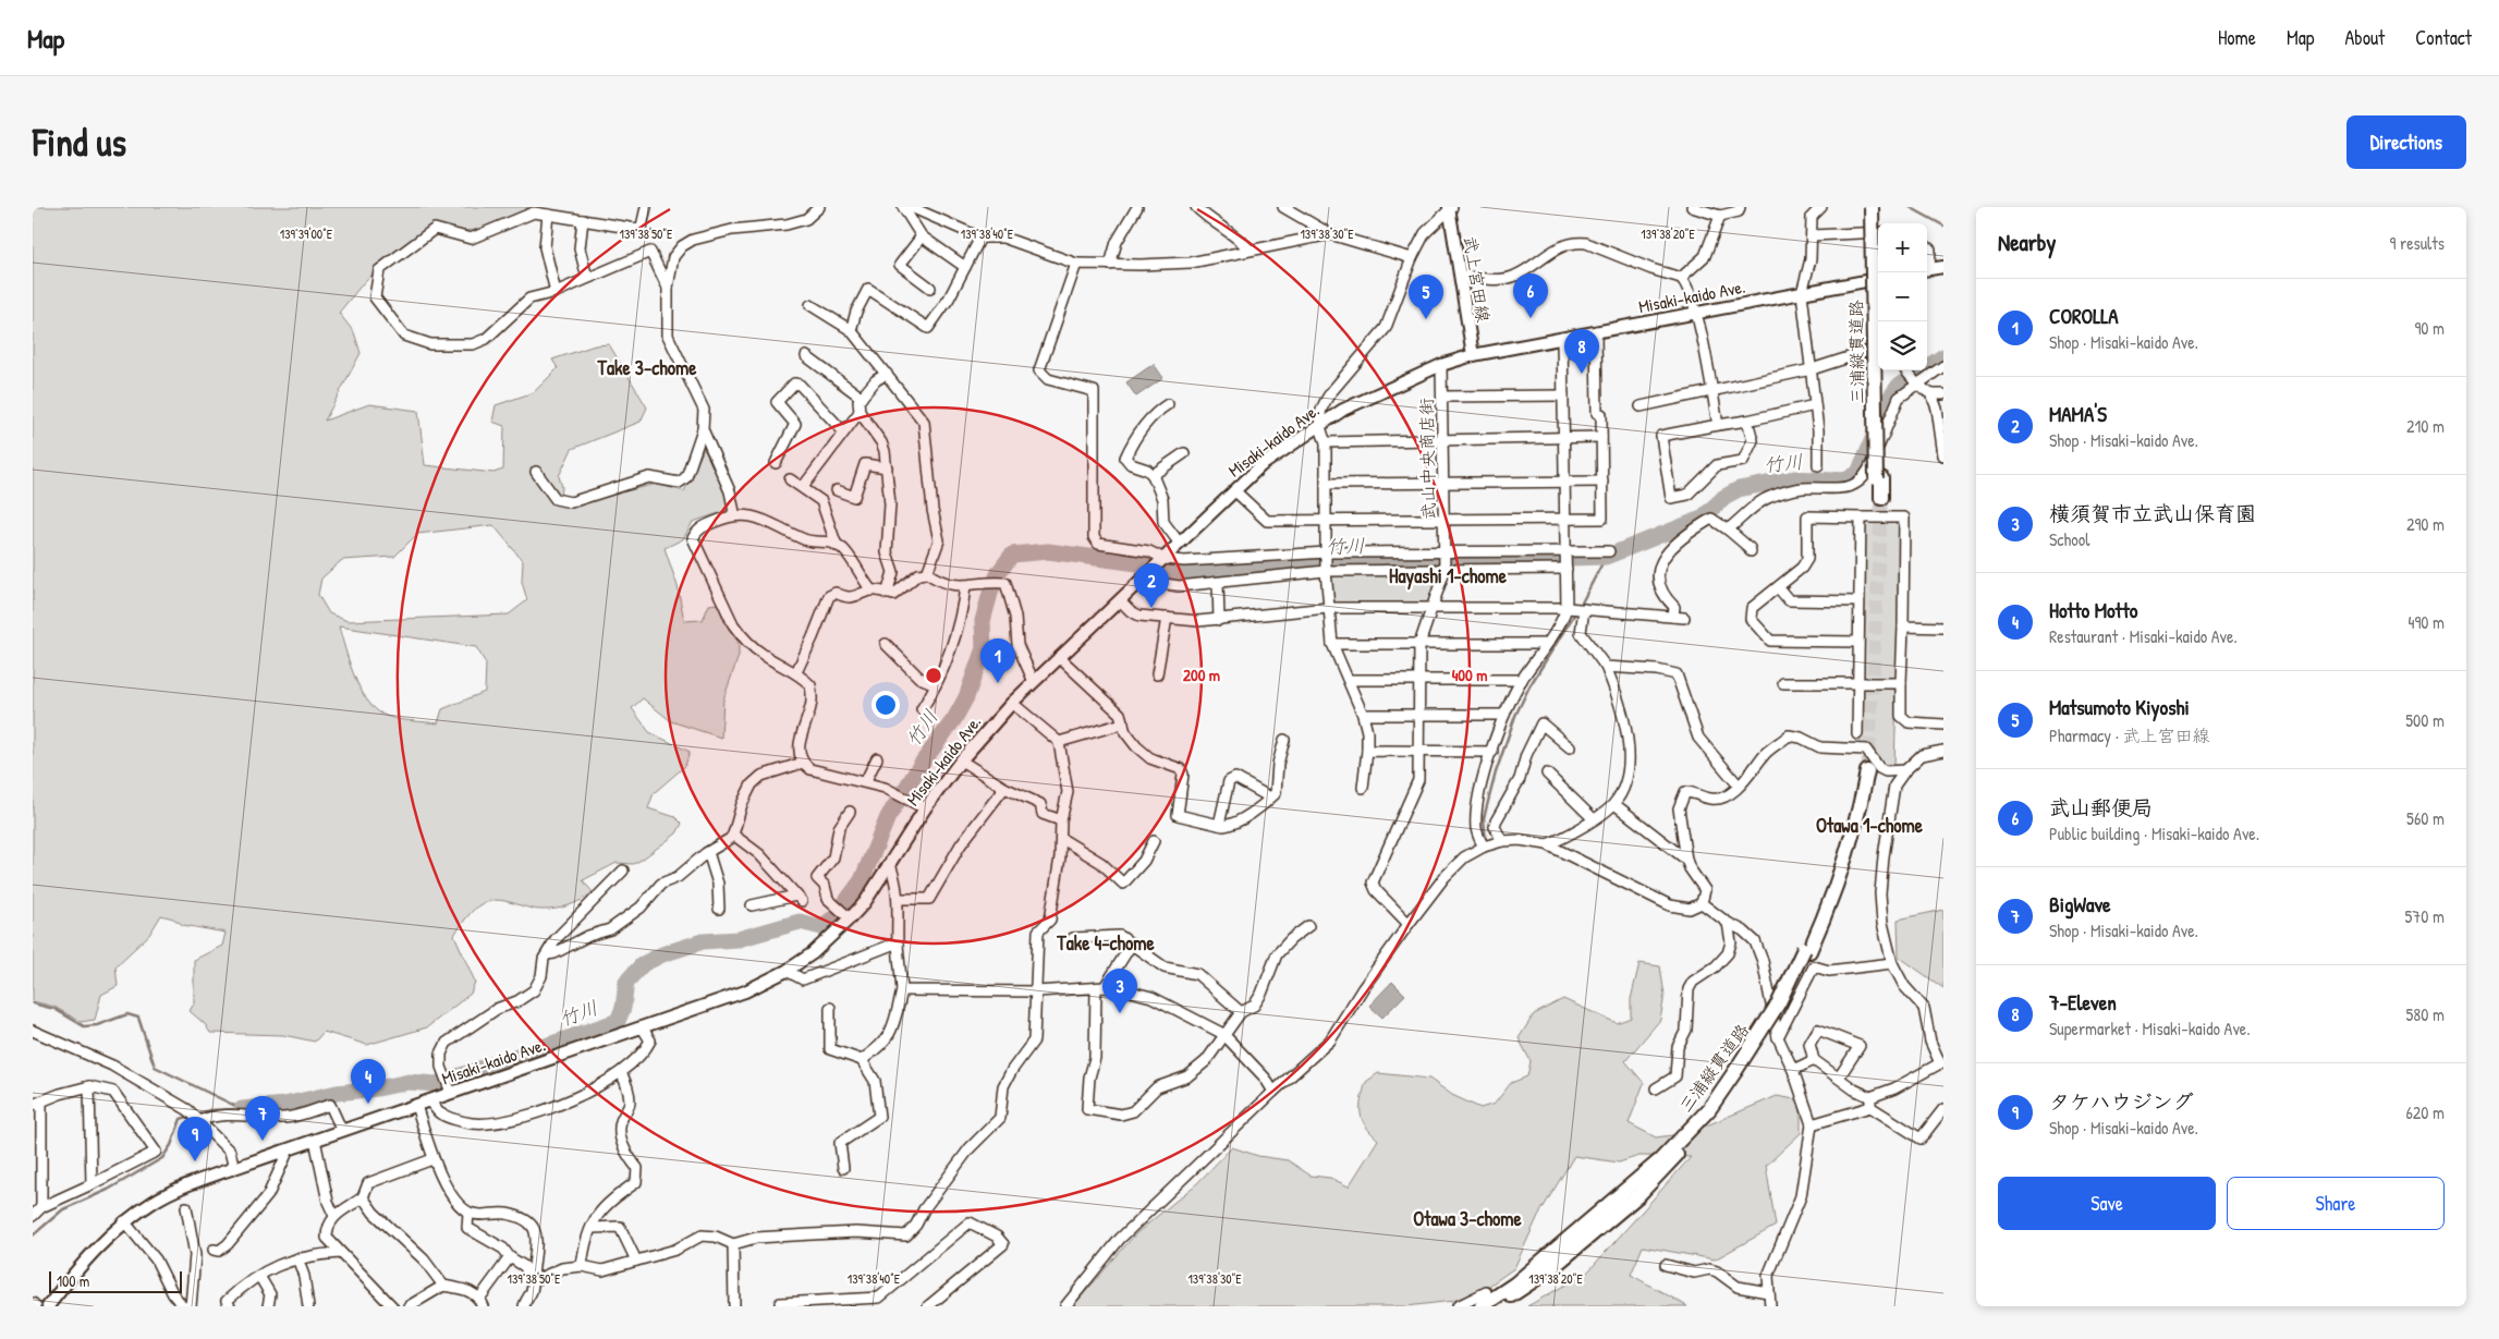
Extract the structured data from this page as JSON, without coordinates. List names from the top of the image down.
{
  "streets": {
    "highway": ["三浦縦貫道路"],
    "main road": ["武上宮田線", "Misaki-kaido Ave."],
    "street": ["武山中央商店街"]
  },
  "crossings": [
    ["武上宮田線", "Misaki-kaido Ave."],
    ["Misaki-kaido Ave.", "武山中央商店街"]
  ],
  "districts": [
    "Take 3-chome",
    "Hayashi 1-chome",
    "Otawa 1-chome",
    "Take 4-chome",
    "Otawa 3-chome"
  ],
  "water": ["竹川"],
  "scale_bar": "100 m",
  "page": {
    "header": "Map",
    "nav": [
      "Home",
      "Map",
      "About",
      "Contact"
    ],
    "buttons": [
      "Directions",
      ["Save", "Share"]
    ],
    "title": "Find us",
    "heading": ["Nearby", "9 results"],
    "map_buttons": ["+", "−"],
    "pins": [
      "6",
      "5",
      "8",
      "2",
      "1",
      "3",
      "4",
      "7",
      "9"
    ],
    "list": [
      {
        "mark": "1",
        "name": "COROLLA",
        "note": "Shop · Misaki-kaido Ave.",
        "value": "90 m"
      },
      {
        "mark": "2",
        "name": "MAMA'S",
        "note": "Shop · Misaki-kaido Ave.",
        "value": "210 m"
      },
      {
        "mark": "3",
        "name": "横須賀市立武山保育園",
        "note": "School",
        "value": "290 m"
      },
      {
        "mark": "4",
        "name": "Hotto Motto",
        "note": "Restaurant · Misaki-kaido Ave.",
        "value": "490 m"
      },
      {
        "mark": "5",
        "name": "Matsumoto Kiyoshi",
        "note": "Pharmacy · 武上宮田線",
        "value": "500 m"
      },
      {
        "mark": "6",
        "name": "武山郵便局",
        "note": "Public building · Misaki-kaido Ave.",
        "value": "560 m"
      },
      {
        "mark": "7",
        "name": "BigWave",
        "note": "Shop · Misaki-kaido Ave.",
        "value": "570 m"
      },
      {
        "mark": "8",
        "name": "7-Eleven",
        "note": "Supermarket · Misaki-kaido Ave.",
        "value": "580 m"
      },
      {
        "mark": "9",
        "name": "タケハウジング",
        "note": "Shop · Misaki-kaido Ave.",
        "value": "620 m"
      }
    ],
    "scale": "100 m"
  },
  "coordinates": [
    "139°39'00\"E",
    "139°38'50\"E",
    "139°38'40\"E",
    "139°38'30\"E",
    "139°38'20\"E"
  ],
  "rings": ["200 m", "400 m"]
}
